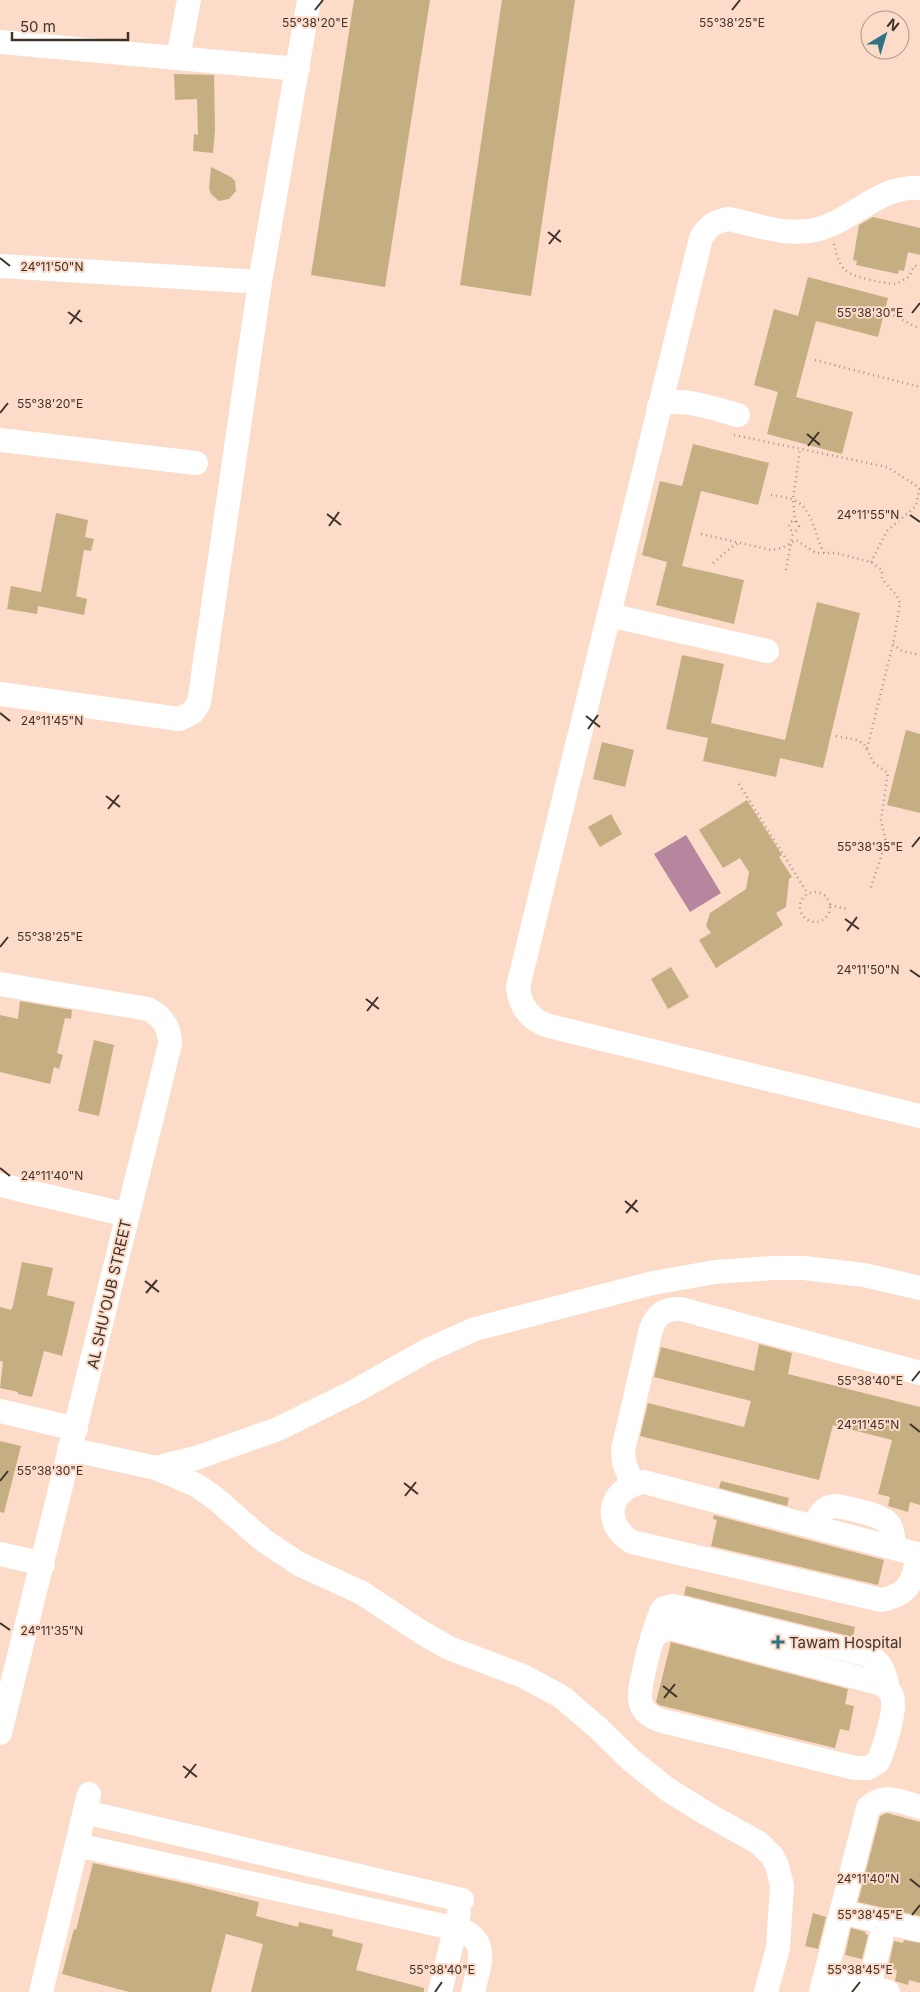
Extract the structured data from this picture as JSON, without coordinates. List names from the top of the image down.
{
  "streets": {
    "street": ["AL SHU'OUB STREET"]
  },
  "places": {
    "health": ["Tawam Hospital"]
  },
  "scale_bar": "50 m",
  "north": "top right",
  "coordinates": [
    "55°38'20\"E",
    "55°38'25\"E",
    "24°11'50\"N",
    "55°38'30\"E",
    "24°11'55\"N",
    "24°11'45\"N",
    "55°38'35\"E",
    "24°11'40\"N",
    "55°38'40\"E",
    "24°11'35\"N",
    "55°38'45\"E"
  ]
}
